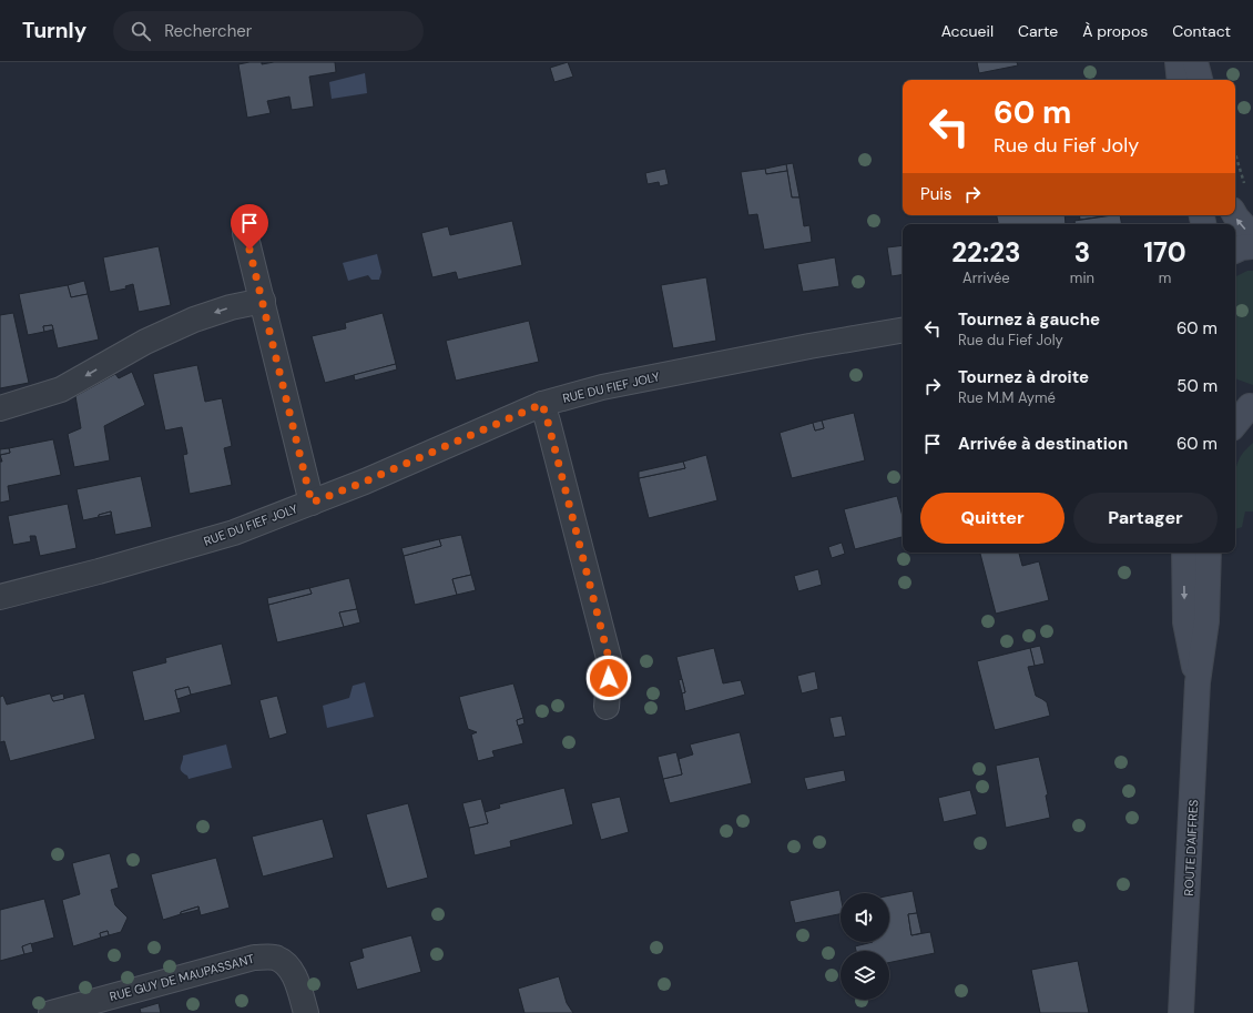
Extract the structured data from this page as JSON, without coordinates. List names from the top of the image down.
{
  "streets": {
    "main road": ["ROUTE D'AIFFRES"],
    "street": ["RUE DU FIEF JOLY", "RUE GUY DE MAUPASSANT"]
  },
  "page": {
    "header": "Turnly",
    "search": "Rechercher",
    "nav": [
      "Accueil",
      "Carte",
      "À propos",
      "Contact"
    ],
    "turn": ["60 m", "Rue du Fief Joly"],
    "then": "Puis",
    "eta": [
      "22:23",
      "Arrivée",
      "3",
      "min",
      "170",
      "m"
    ],
    "list": [
      {
        "name": "Tournez à gauche",
        "note": "Rue du Fief Joly",
        "value": "60 m"
      },
      {
        "name": "Tournez à droite",
        "note": "Rue M.M Aymé",
        "value": "50 m"
      },
      {
        "name": "Arrivée à destination",
        "value": "60 m"
      }
    ],
    "buttons": ["Quitter", "Partager"]
  }
}
